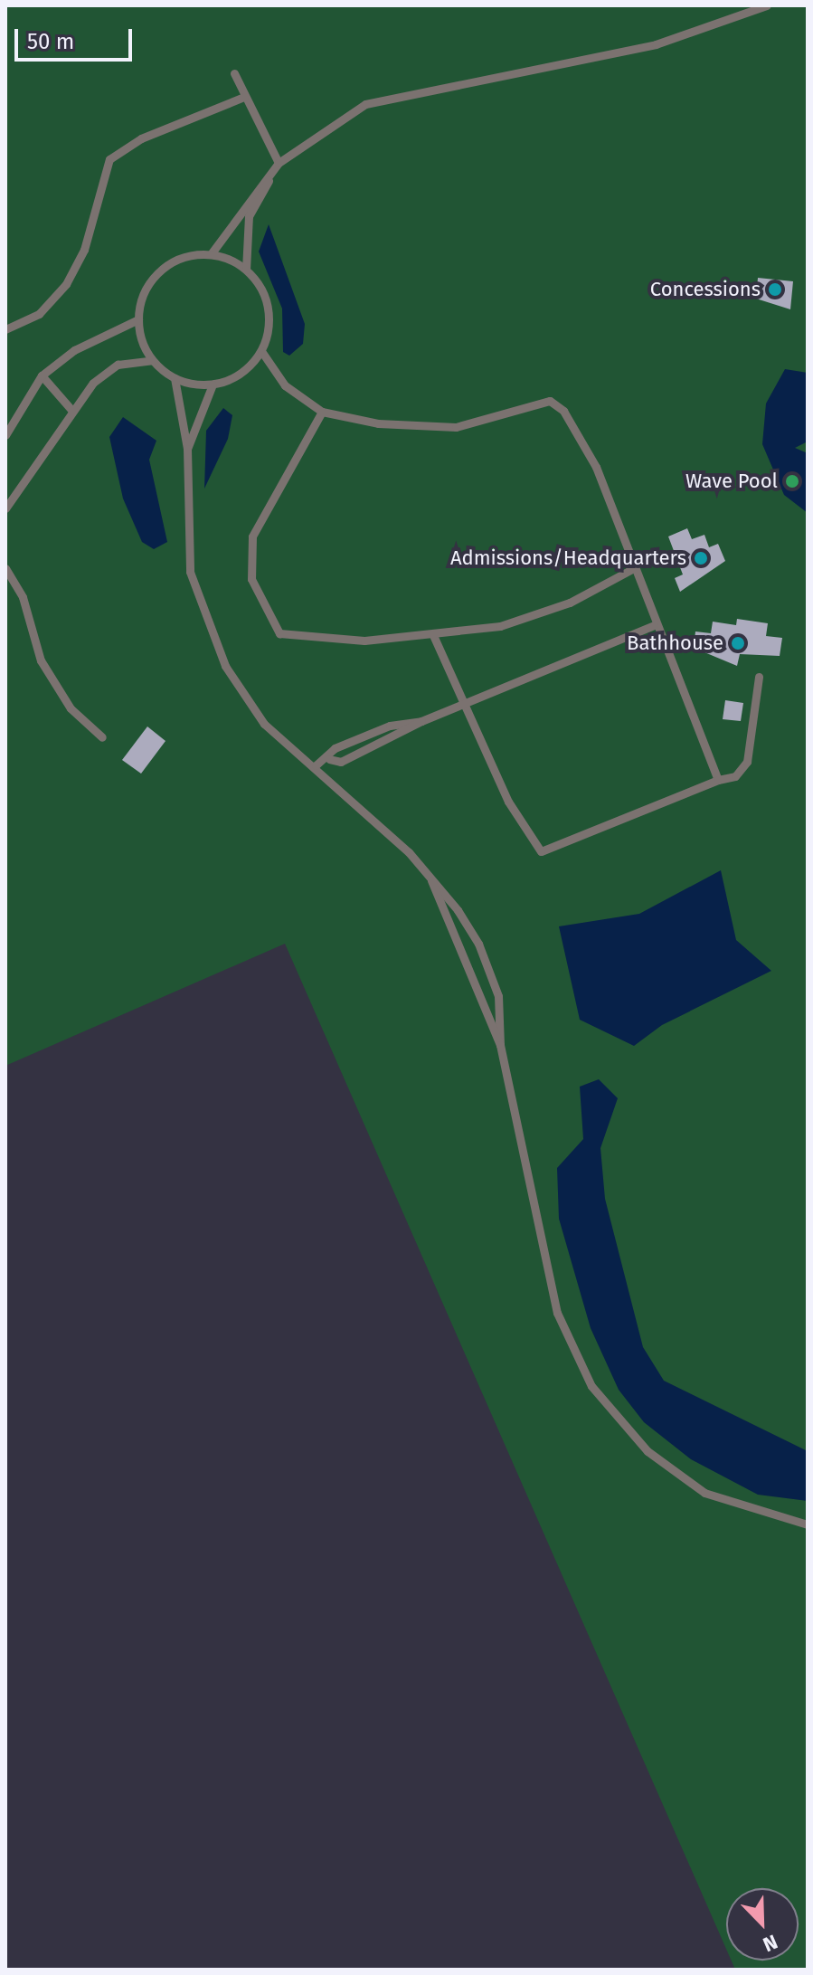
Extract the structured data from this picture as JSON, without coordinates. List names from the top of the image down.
{
  "places": [
    "Concessions",
    "Wave Pool",
    "Admissions/Headquarters",
    "Bathhouse"
  ],
  "scale_bar": "50 m",
  "north": "bottom right"
}
